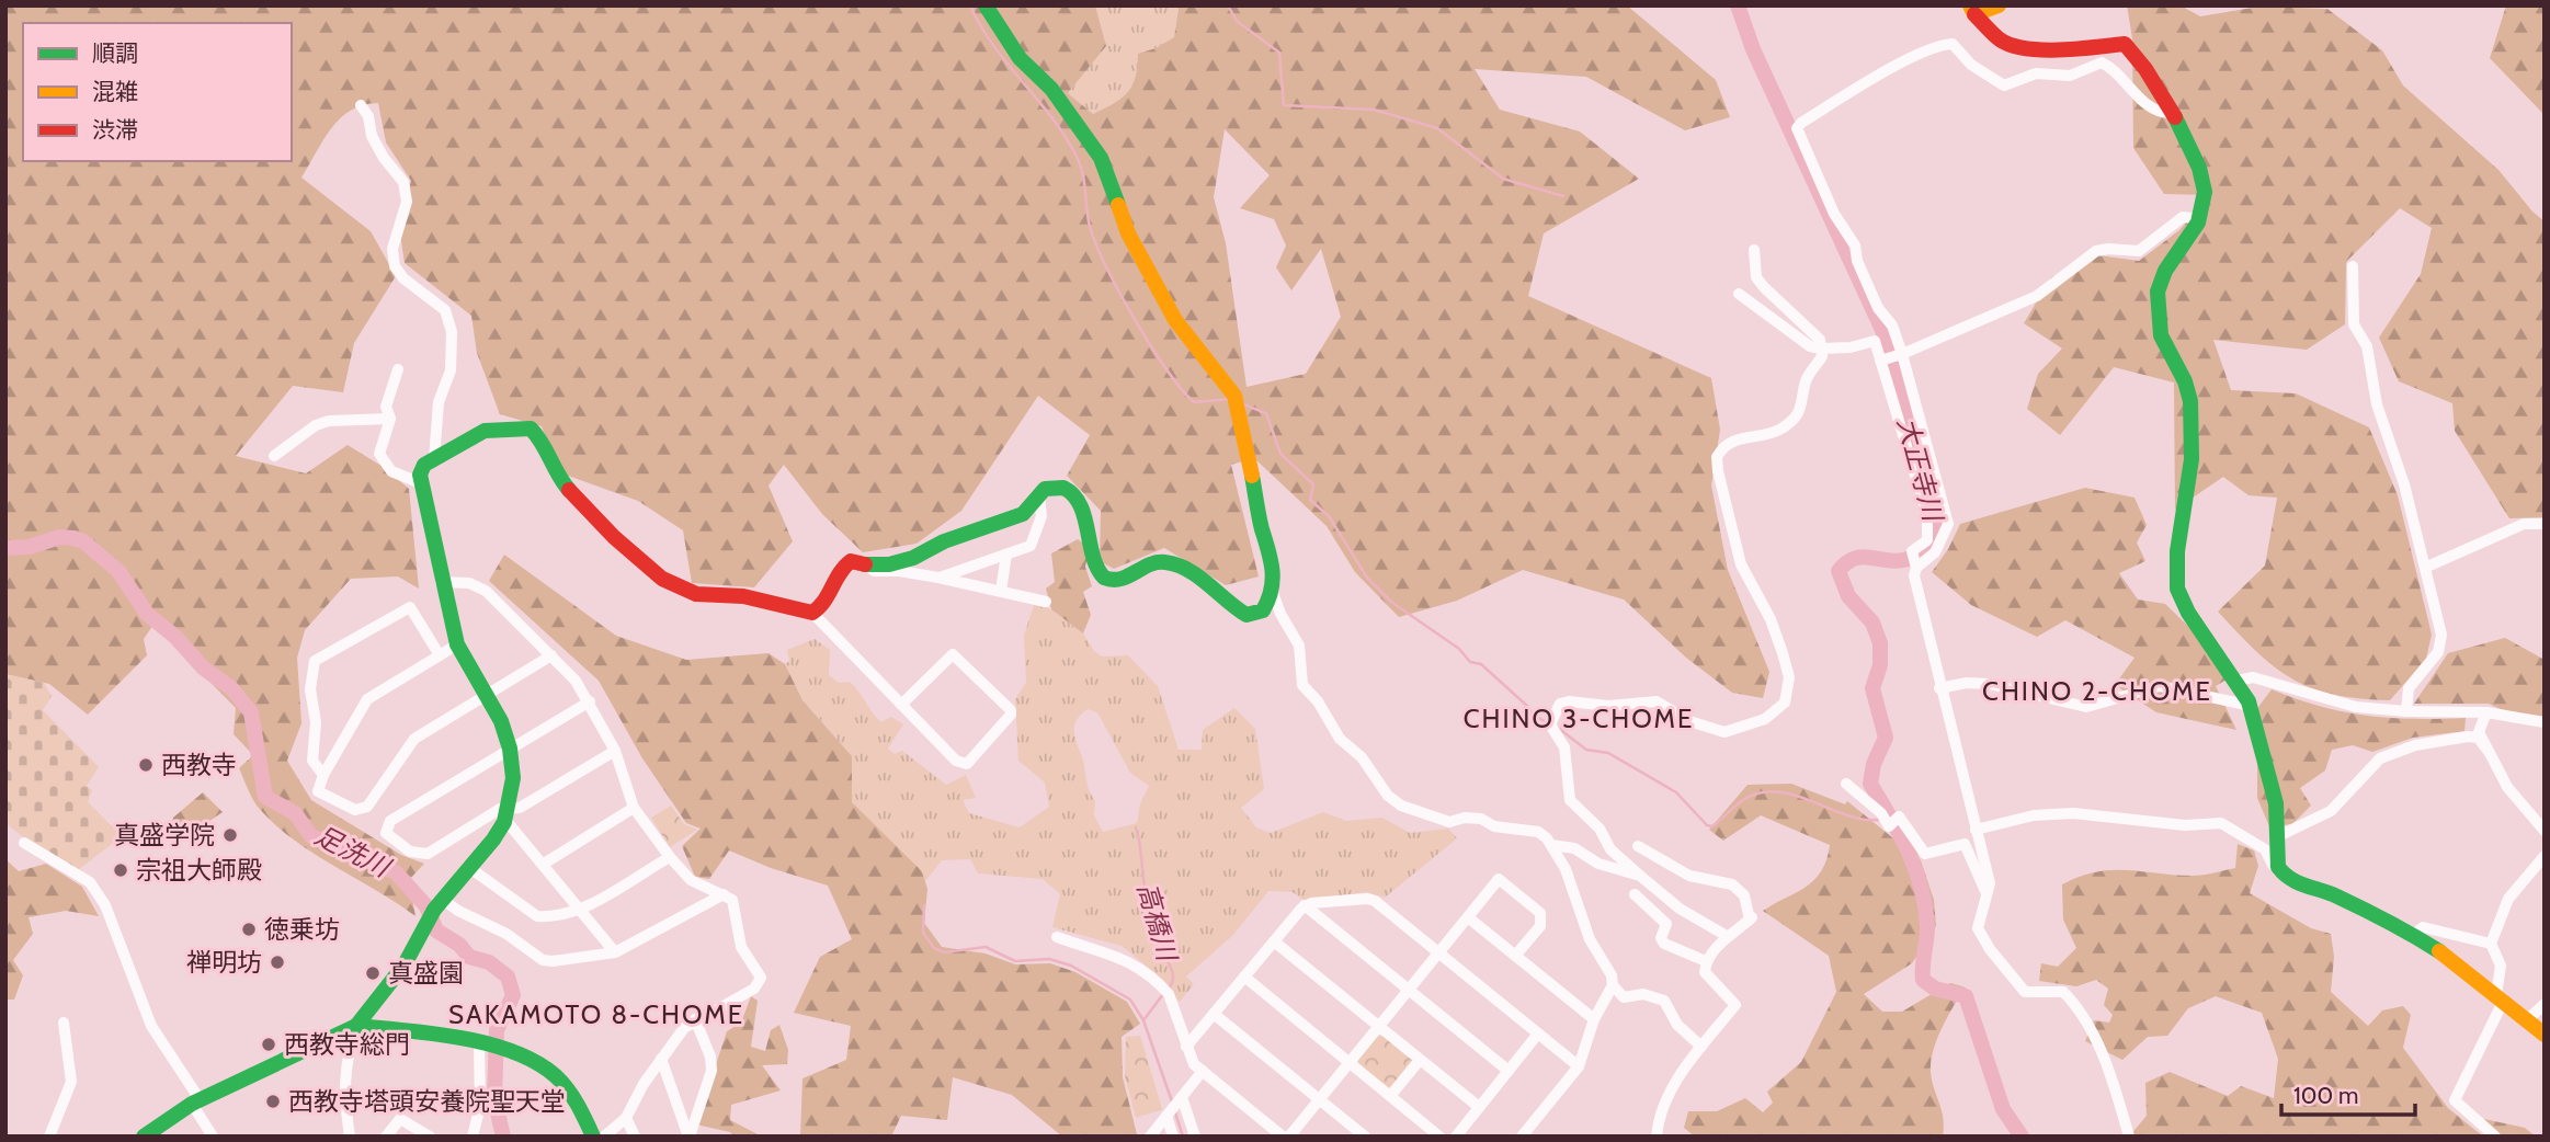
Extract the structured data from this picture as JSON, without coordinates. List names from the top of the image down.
{
  "districts": ["CHINO 2-CHOME", "CHINO 3-CHOME", "SAKAMOTO 8-CHOME"],
  "water": ["大正寺川", "足洗川", "高橋川"],
  "places": [
    "西教寺",
    "真盛学院",
    "宗祖大師殿",
    "徳乗坊",
    "禅明坊",
    "真盛園",
    "西教寺総門",
    "西教寺塔頭安養院聖天堂"
  ],
  "legend": ["順調", "混雑", "渋滞"],
  "scale_bar": "100 m"
}
